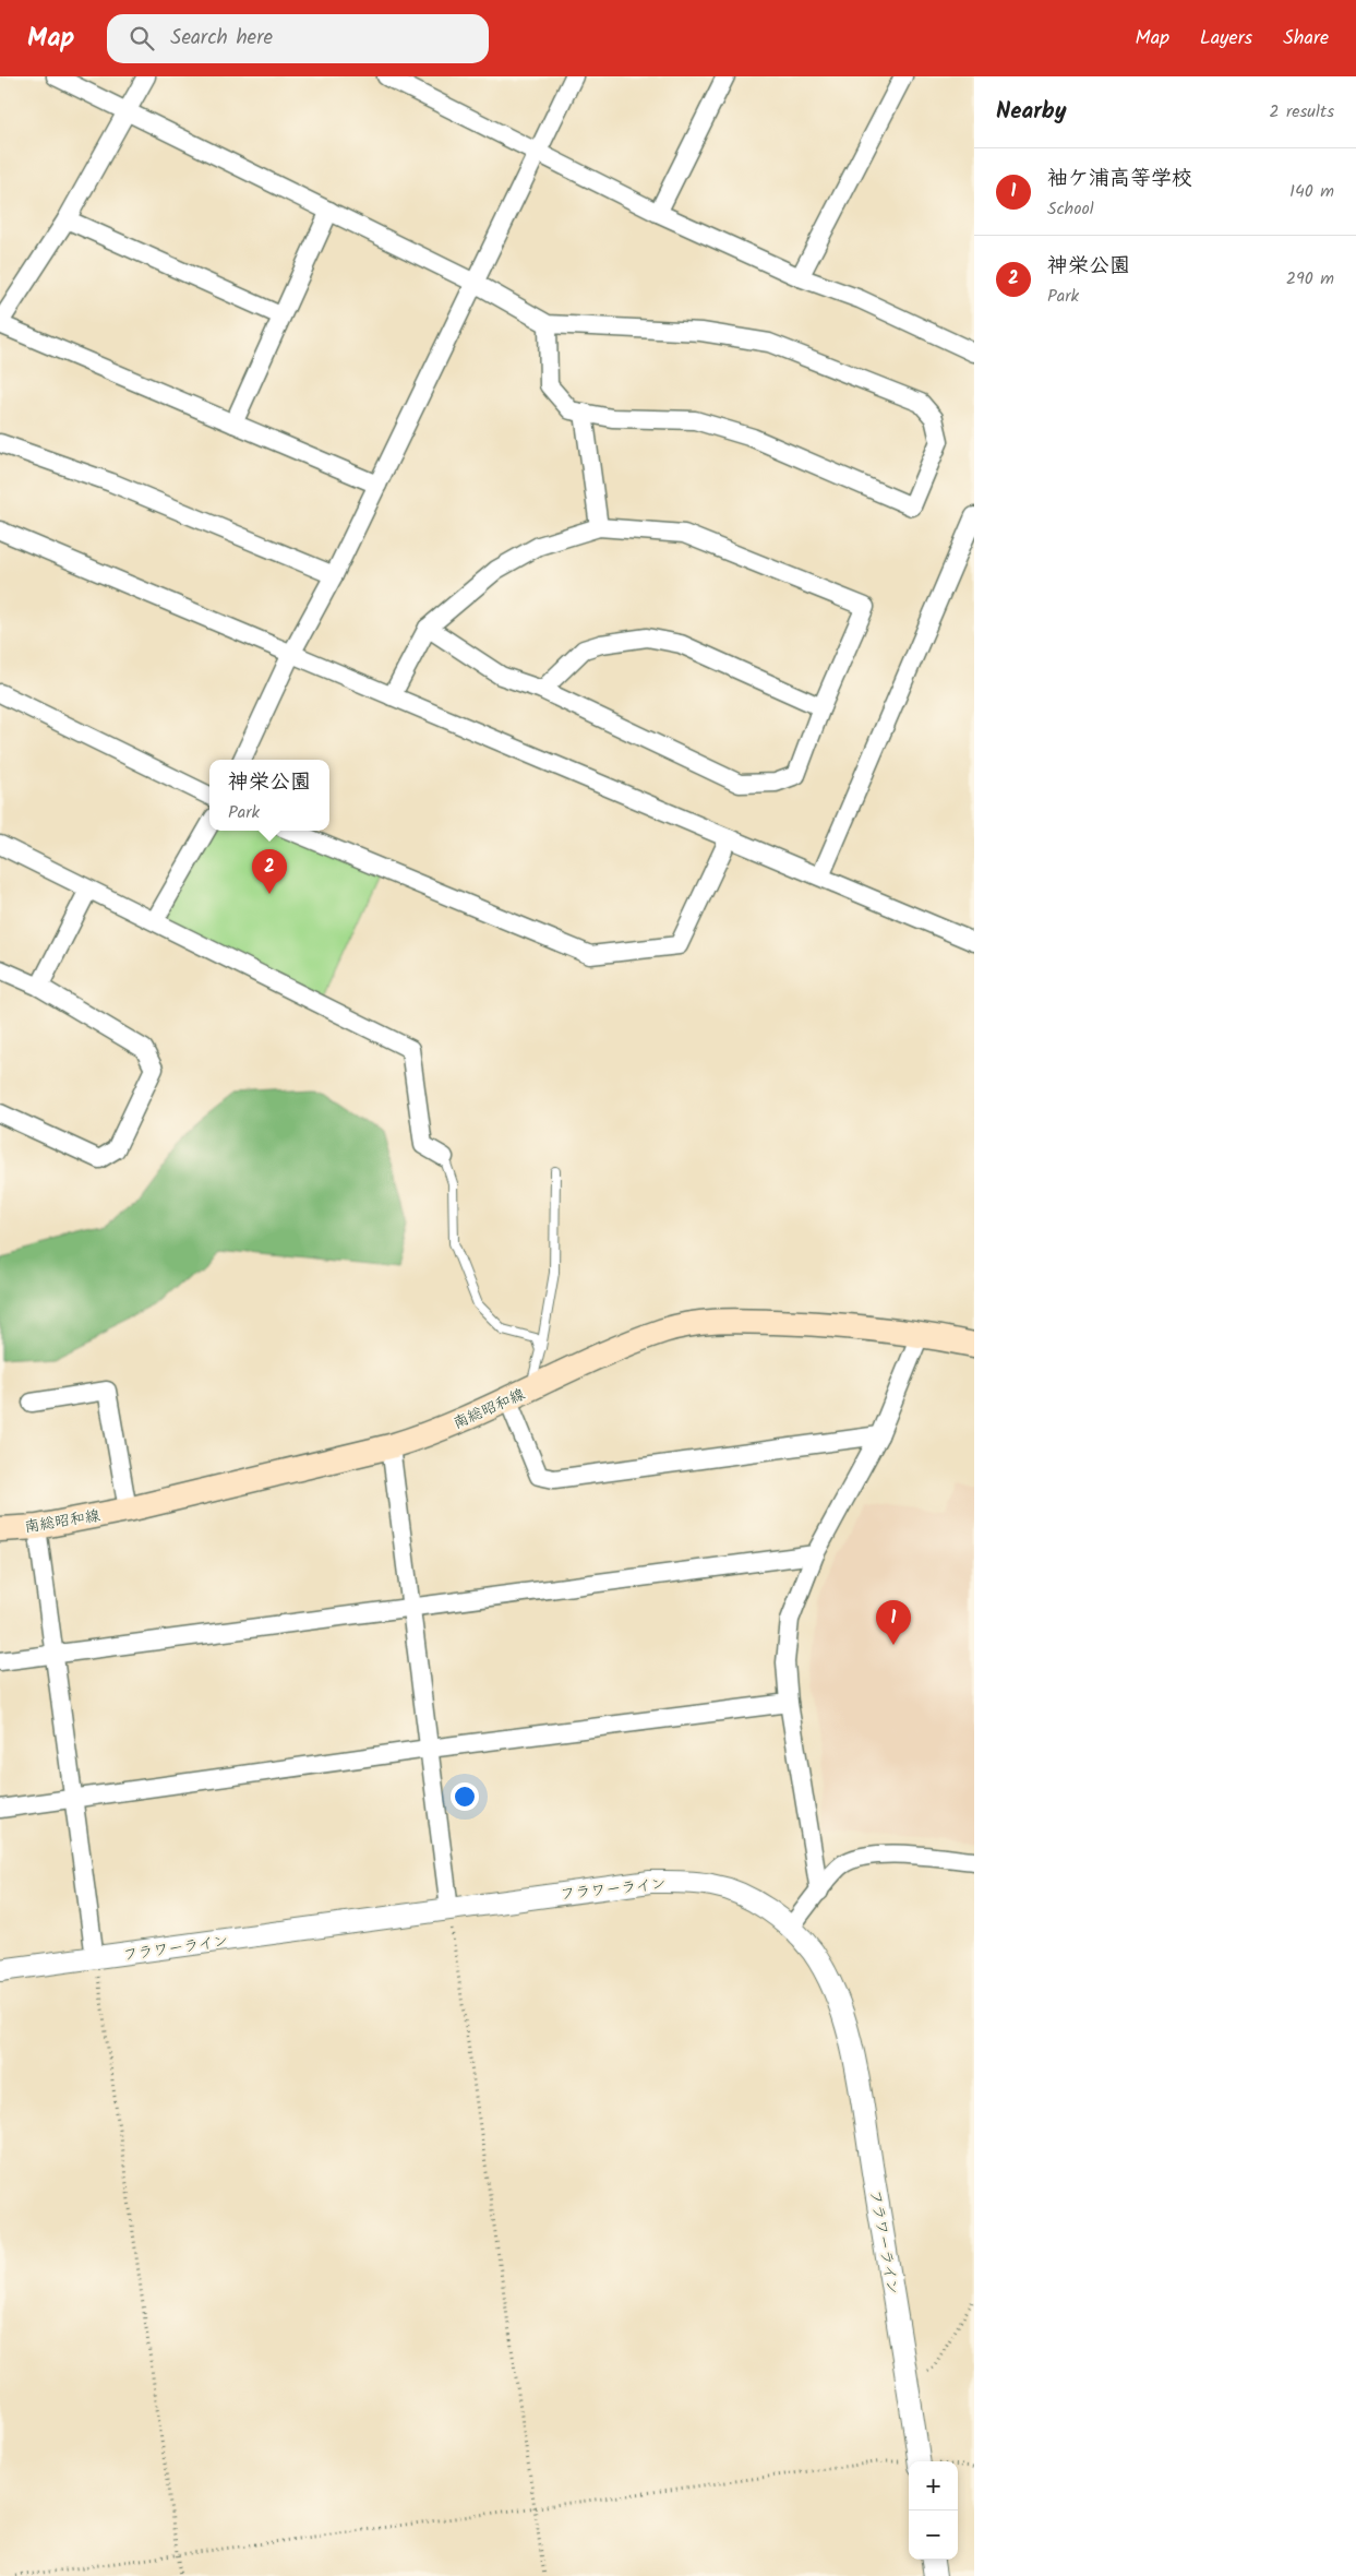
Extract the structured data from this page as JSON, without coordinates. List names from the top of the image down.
{
  "streets": {
    "main road": ["南総昭和線"],
    "street": ["フラワーライン"]
  },
  "page": {
    "header": "Map",
    "search": "Search here",
    "nav": ["Map", "Layers", "Share"],
    "heading": ["Nearby", "2 results"],
    "list": [
      {
        "mark": "1",
        "name": "袖ケ浦高等学校",
        "note": "School",
        "value": "140 m"
      },
      {
        "mark": "2",
        "name": "神栄公園",
        "note": "Park",
        "value": "290 m"
      }
    ],
    "popup": ["神栄公園", "Park"],
    "pins": ["2", "1"],
    "map_buttons": ["+", "−"]
  }
}
